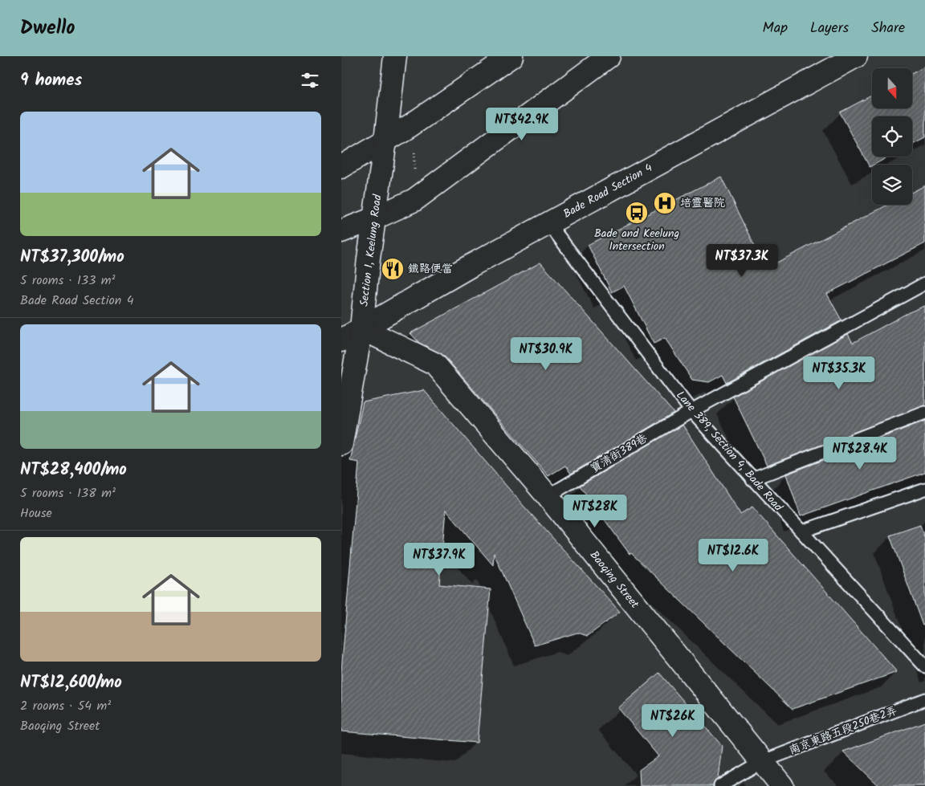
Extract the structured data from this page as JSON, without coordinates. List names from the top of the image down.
{
  "streets": {
    "street": ["Bade Road Section 4", "Section 1, Keelung Road", "Baoqing Street"],
    "lane": ["Lane 389, Section 4, Bade Road", "寶清街389巷", "南京東路五段250巷2弄"]
  },
  "crossings": [
    ["Bade Road Section 4", "Section 1, Keelung Road"],
    ["Bade Road Section 4", "Lane 389, Section 4, Bade Road"],
    ["Bade Road Section 4", "Baoqing Street"],
    ["Section 1, Keelung Road", "Baoqing Street"],
    ["Lane 389, Section 4, Bade Road", "寶清街389巷"],
    ["寶清街389巷", "Baoqing Street"],
    ["Baoqing Street", "南京東路五段250巷2弄"]
  ],
  "places": {
    "hospital": ["培靈醫院"],
    "bus stop": ["Bade and Keelung Intersection"],
    "restaurant": ["鐵路便當"]
  },
  "north": "bottom",
  "page": {
    "header": "Dwello",
    "nav": ["Map", "Layers", "Share"],
    "heading": "9 homes",
    "list": [
      {
        "name": "NT$37,300/mo",
        "note": "5 rooms · 133 m² · Bade Road Section 4"
      },
      {
        "name": "NT$28,400/mo",
        "note": "5 rooms · 138 m² · House"
      },
      {
        "name": "NT$12,600/mo",
        "note": "2 rooms · 54 m² · Baoqing Street"
      }
    ],
    "price": [
      "NT$42.9K",
      "NT$37.3K",
      "NT$30.9K",
      "NT$35.3K",
      "NT$28.4K",
      "NT$28K",
      "NT$12.6K",
      "NT$37.9K",
      "NT$26K"
    ]
  }
}
